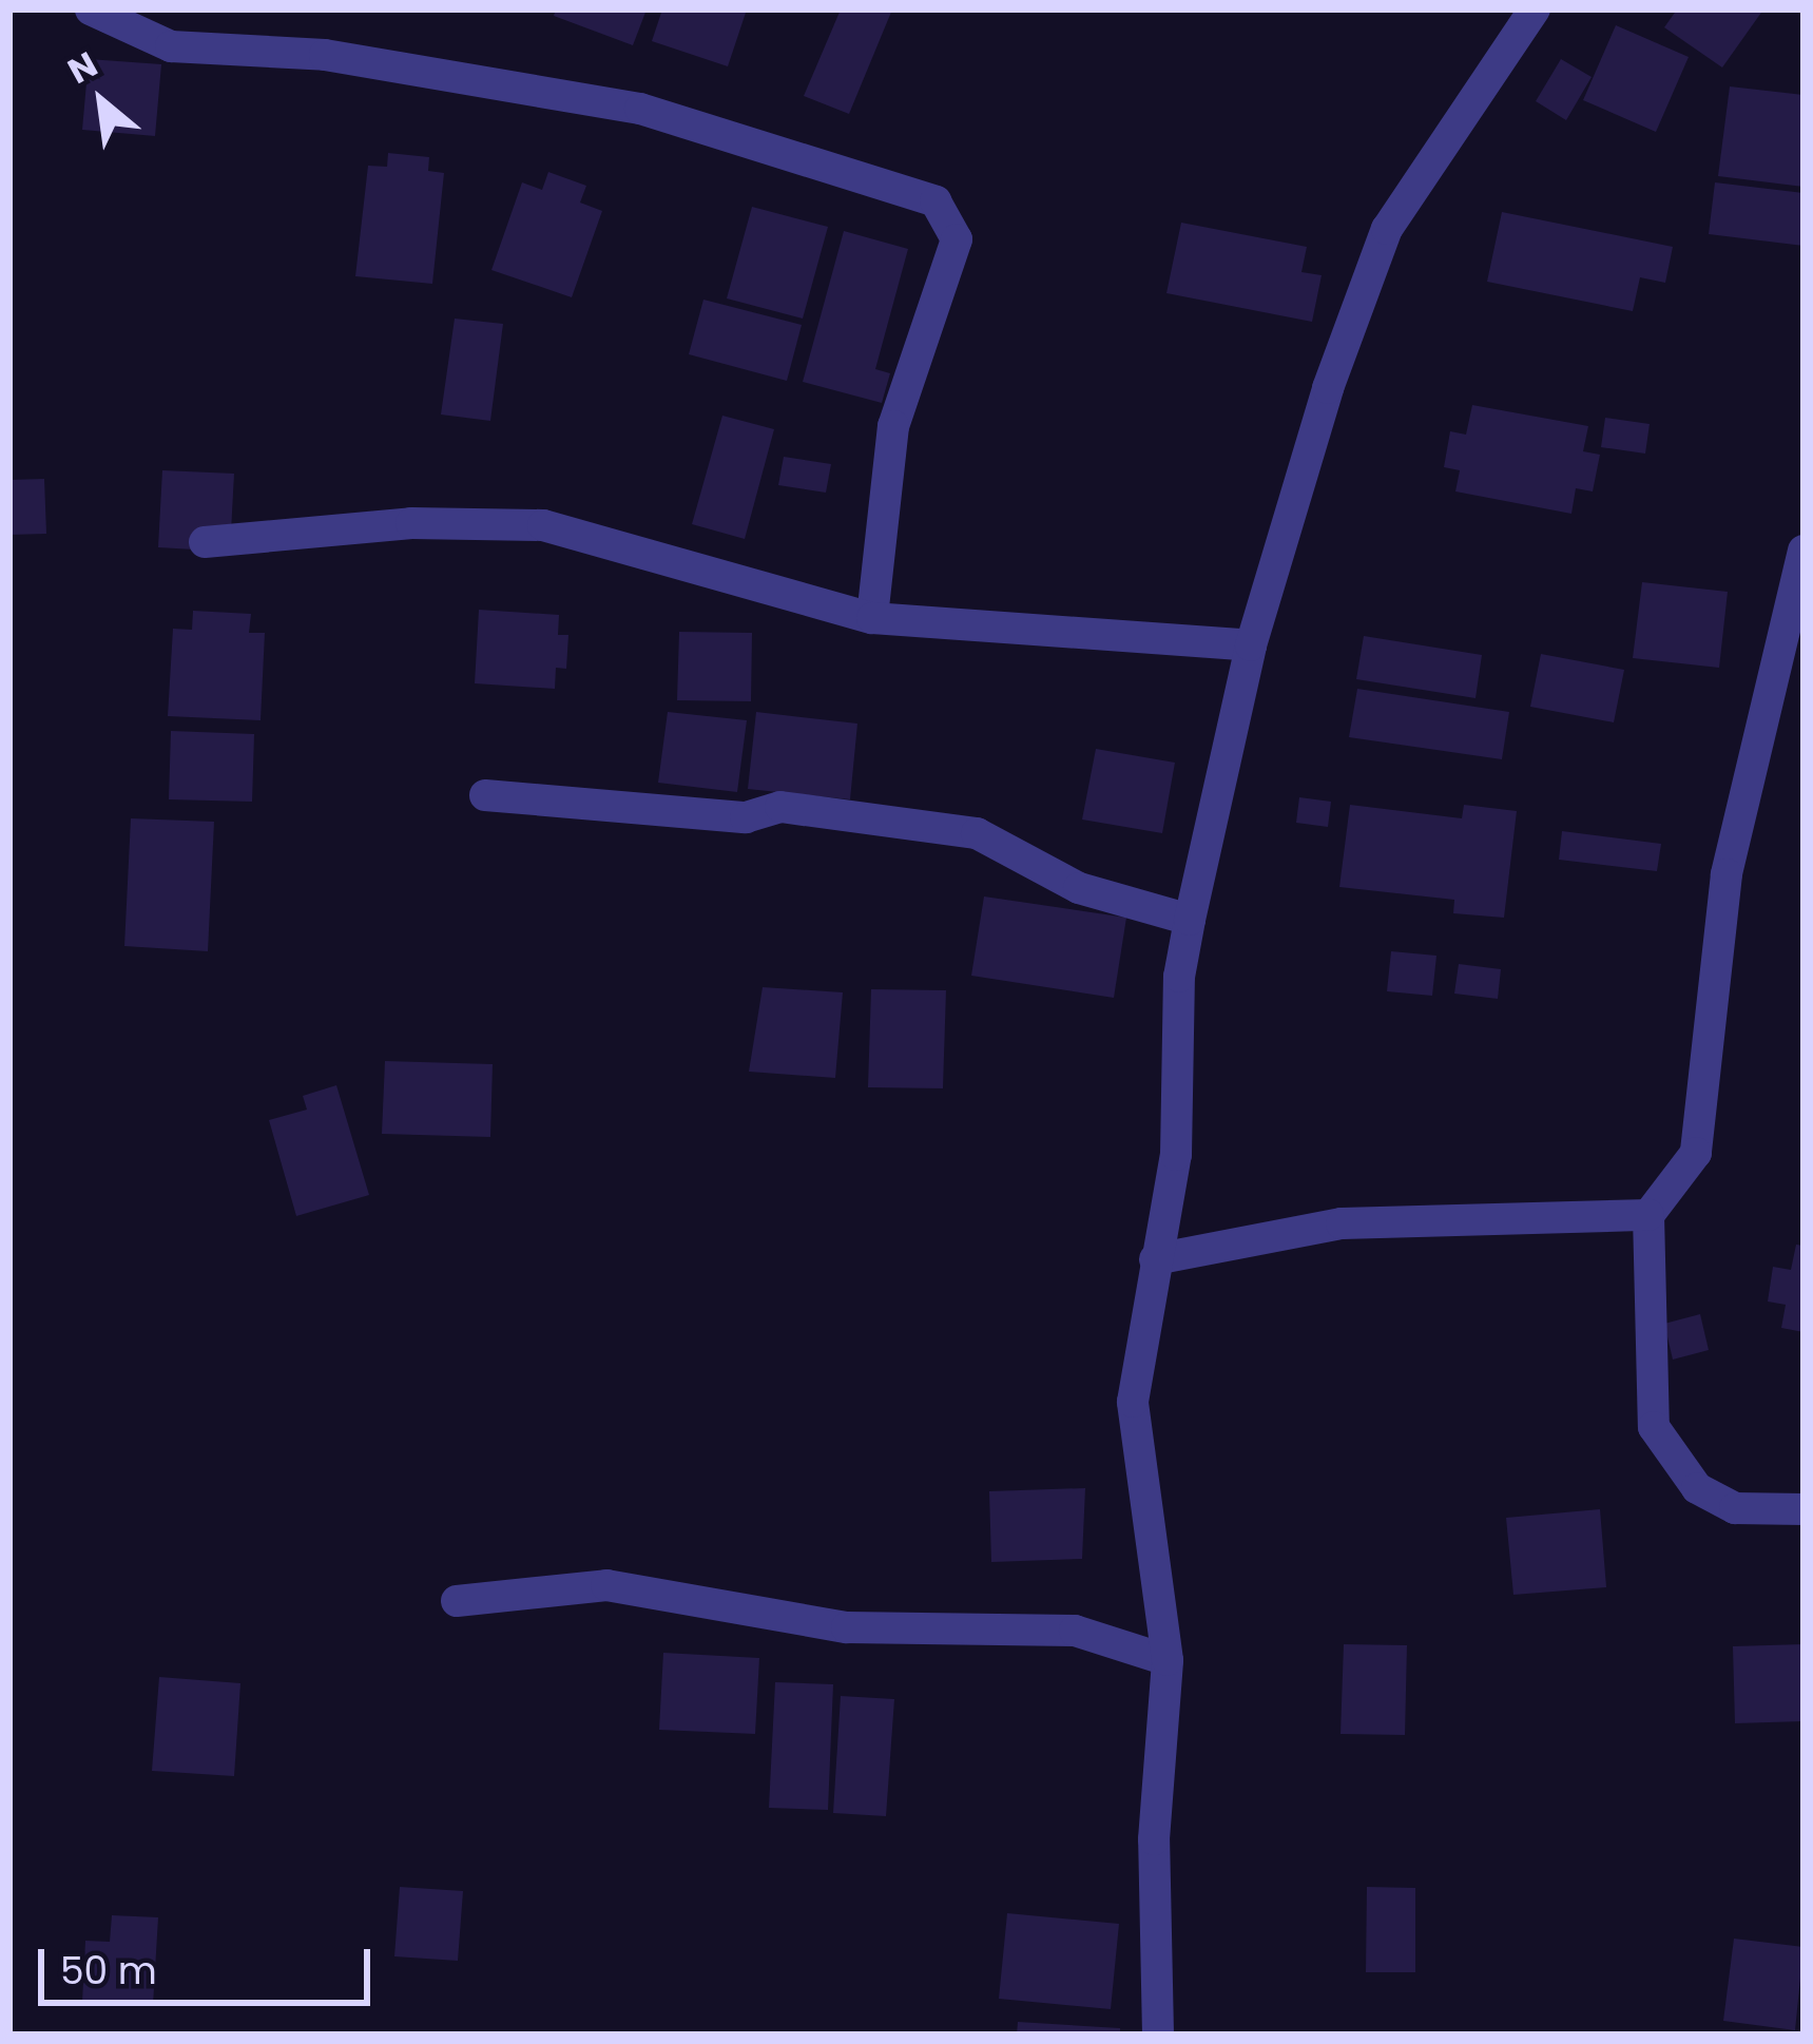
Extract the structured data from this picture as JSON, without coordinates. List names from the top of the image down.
{
  "scale_bar": "50 m",
  "north": "top left"
}
